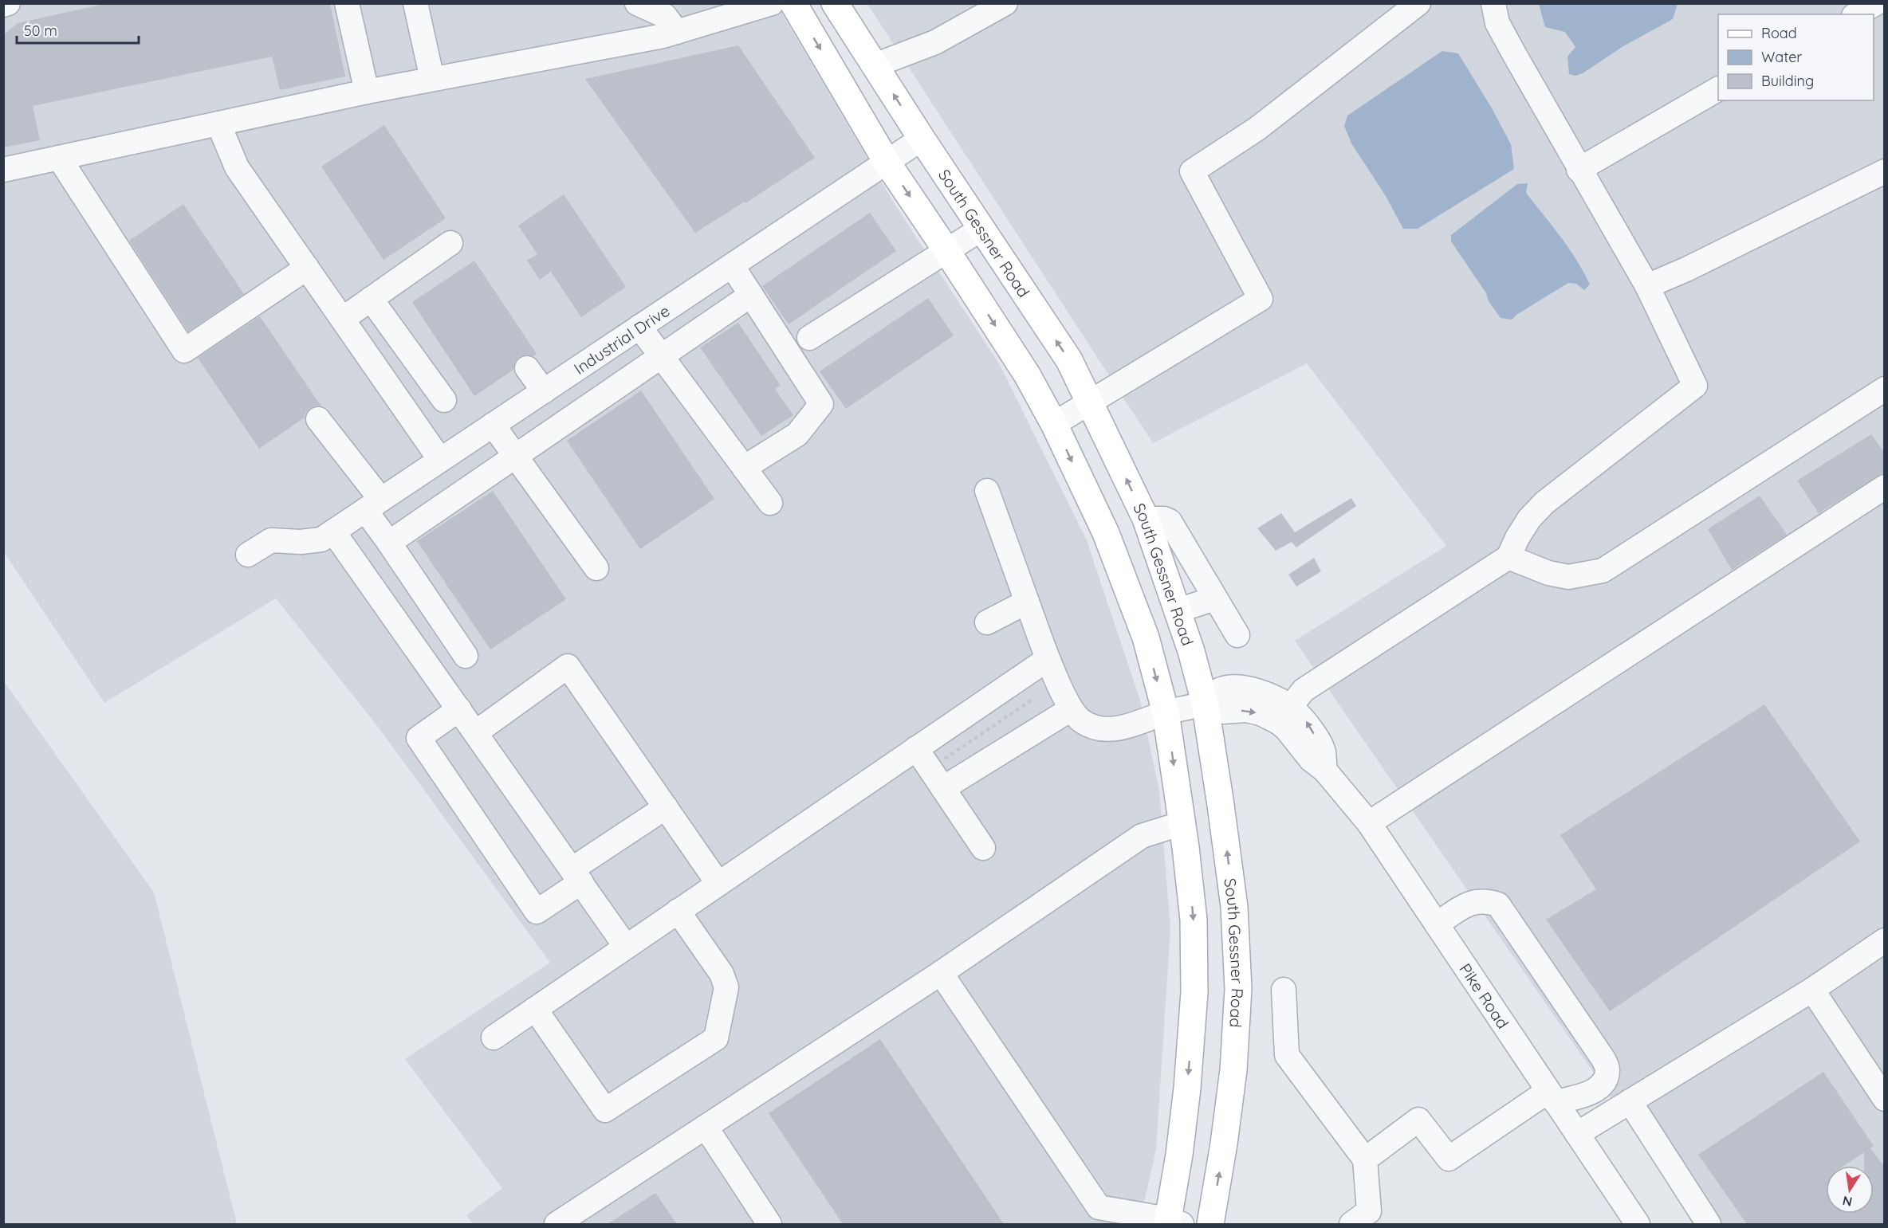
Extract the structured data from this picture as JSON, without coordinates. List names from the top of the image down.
{
  "streets": {
    "main road": ["South Gessner Road"],
    "street": ["Industrial Drive", "Pike Road"]
  },
  "crossings": [
    ["South Gessner Road", "Industrial Drive"],
    ["South Gessner Road", "Pike Road"]
  ],
  "legend": ["Road", "Water", "Building"],
  "scale_bar": "50 m",
  "north": "bottom"
}
